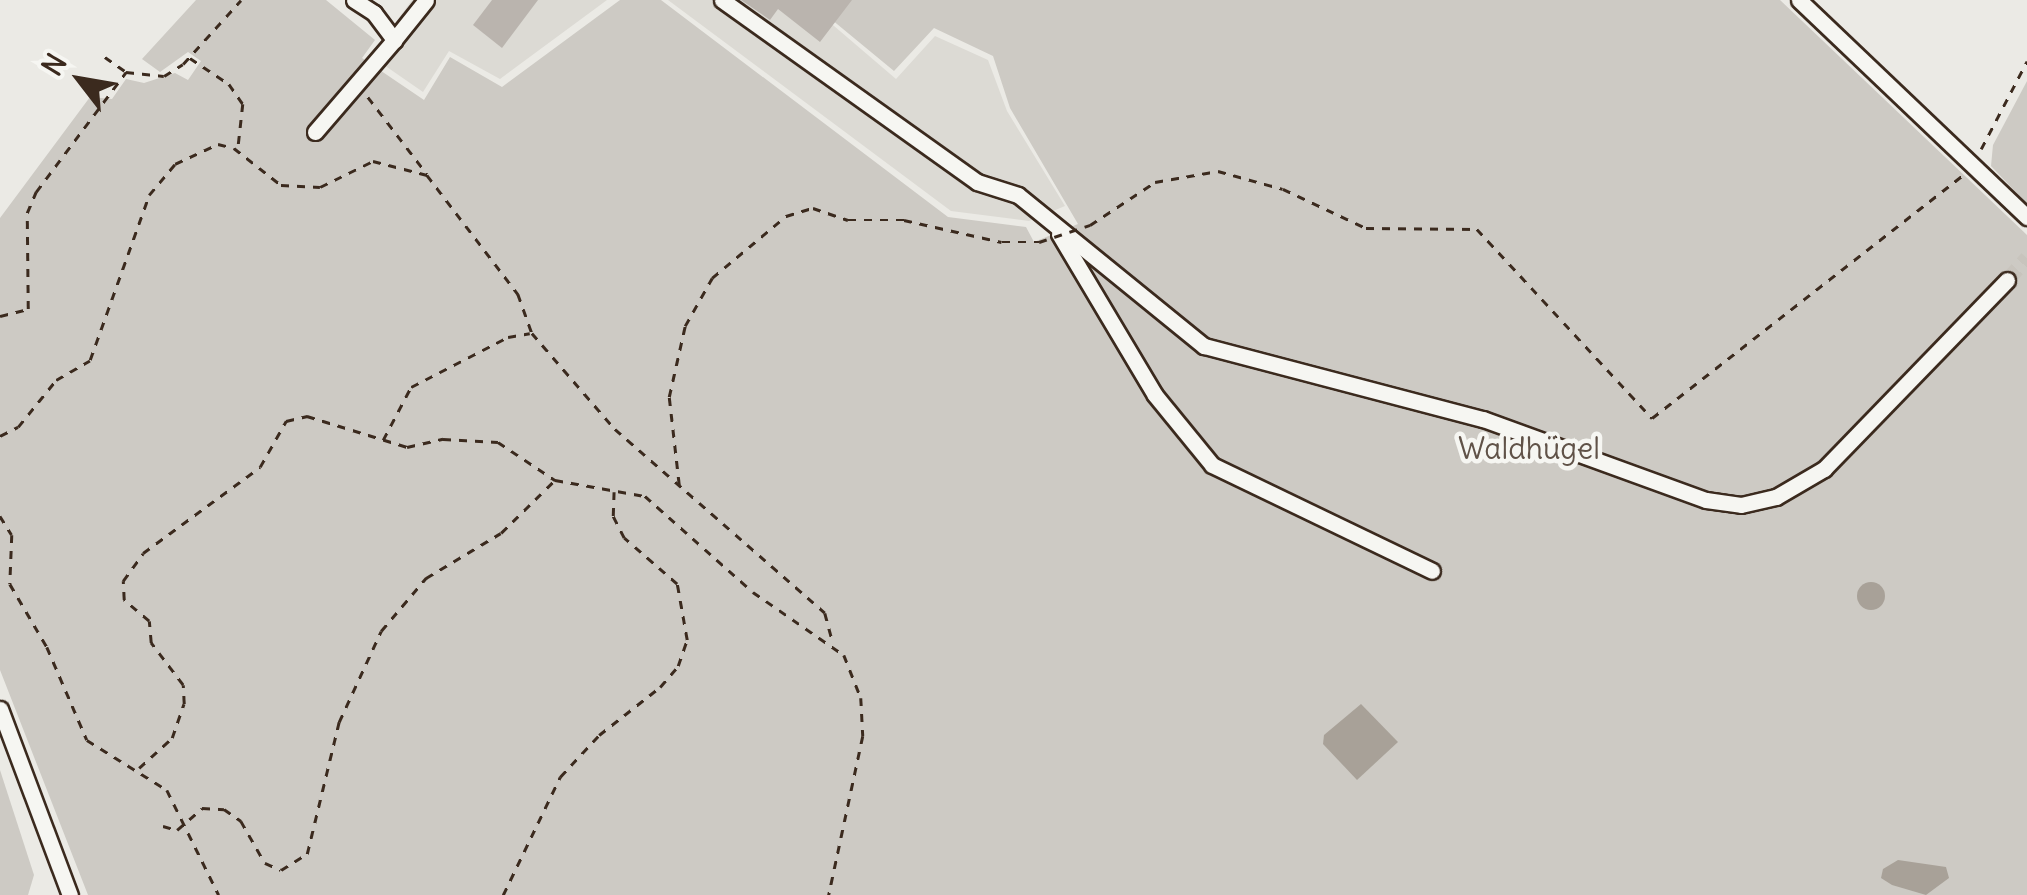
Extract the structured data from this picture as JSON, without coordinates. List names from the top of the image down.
{
  "parks": ["Waldhügel"],
  "north": "top left"
}
